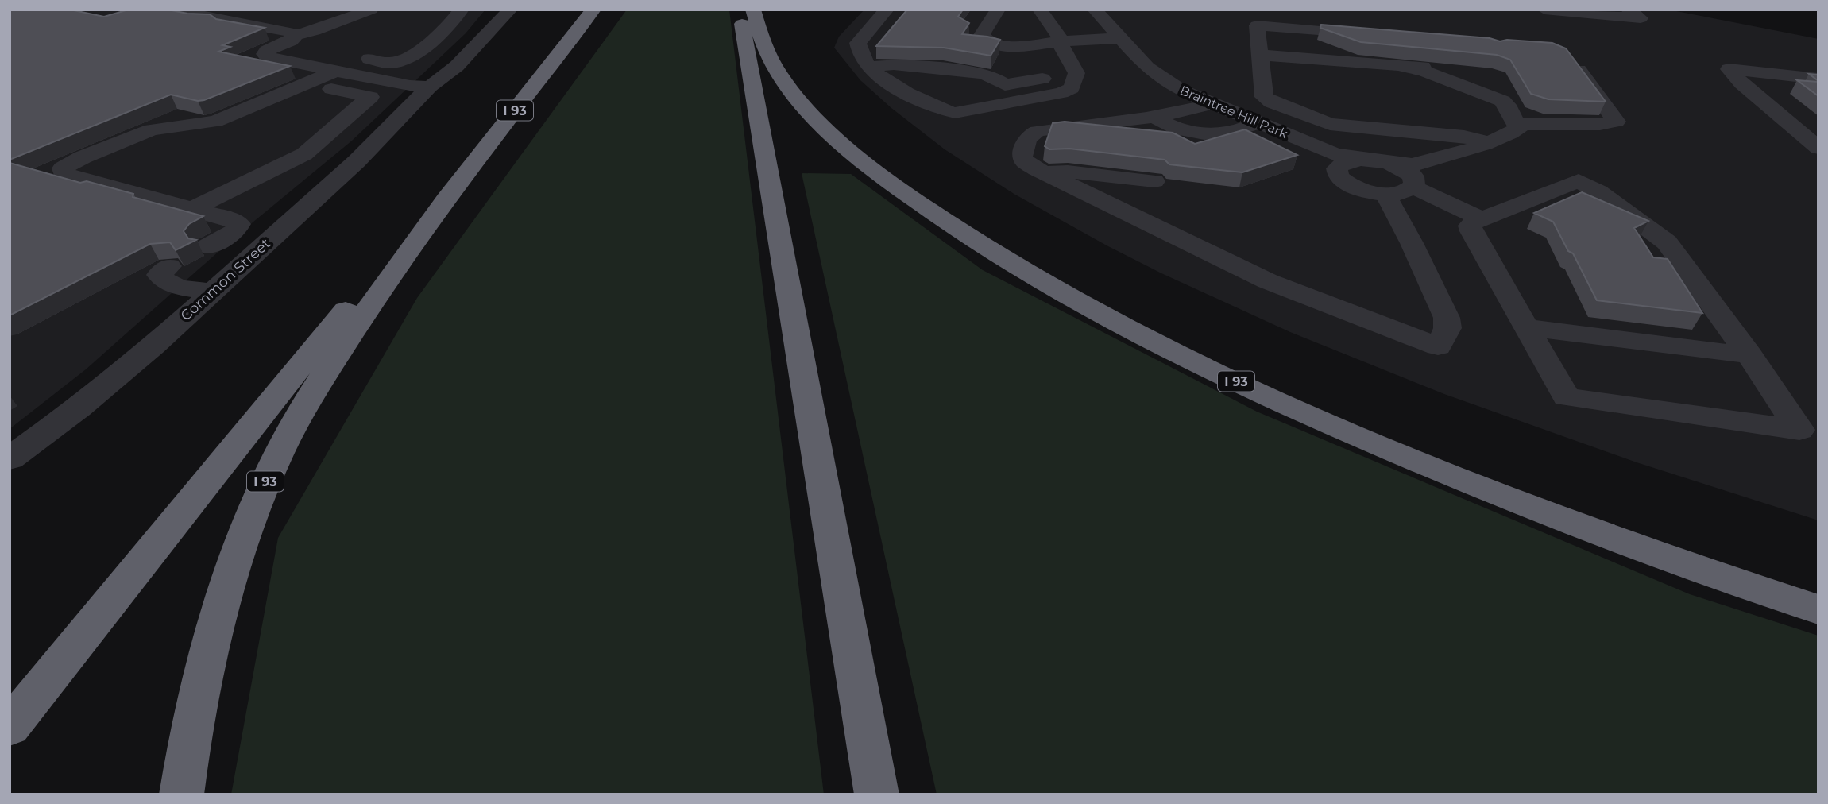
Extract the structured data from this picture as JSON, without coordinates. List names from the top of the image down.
{
  "streets": {
    "highway": ["I 93"],
    "street": ["Braintree Hill Park", "Common Street"]
  }
}
